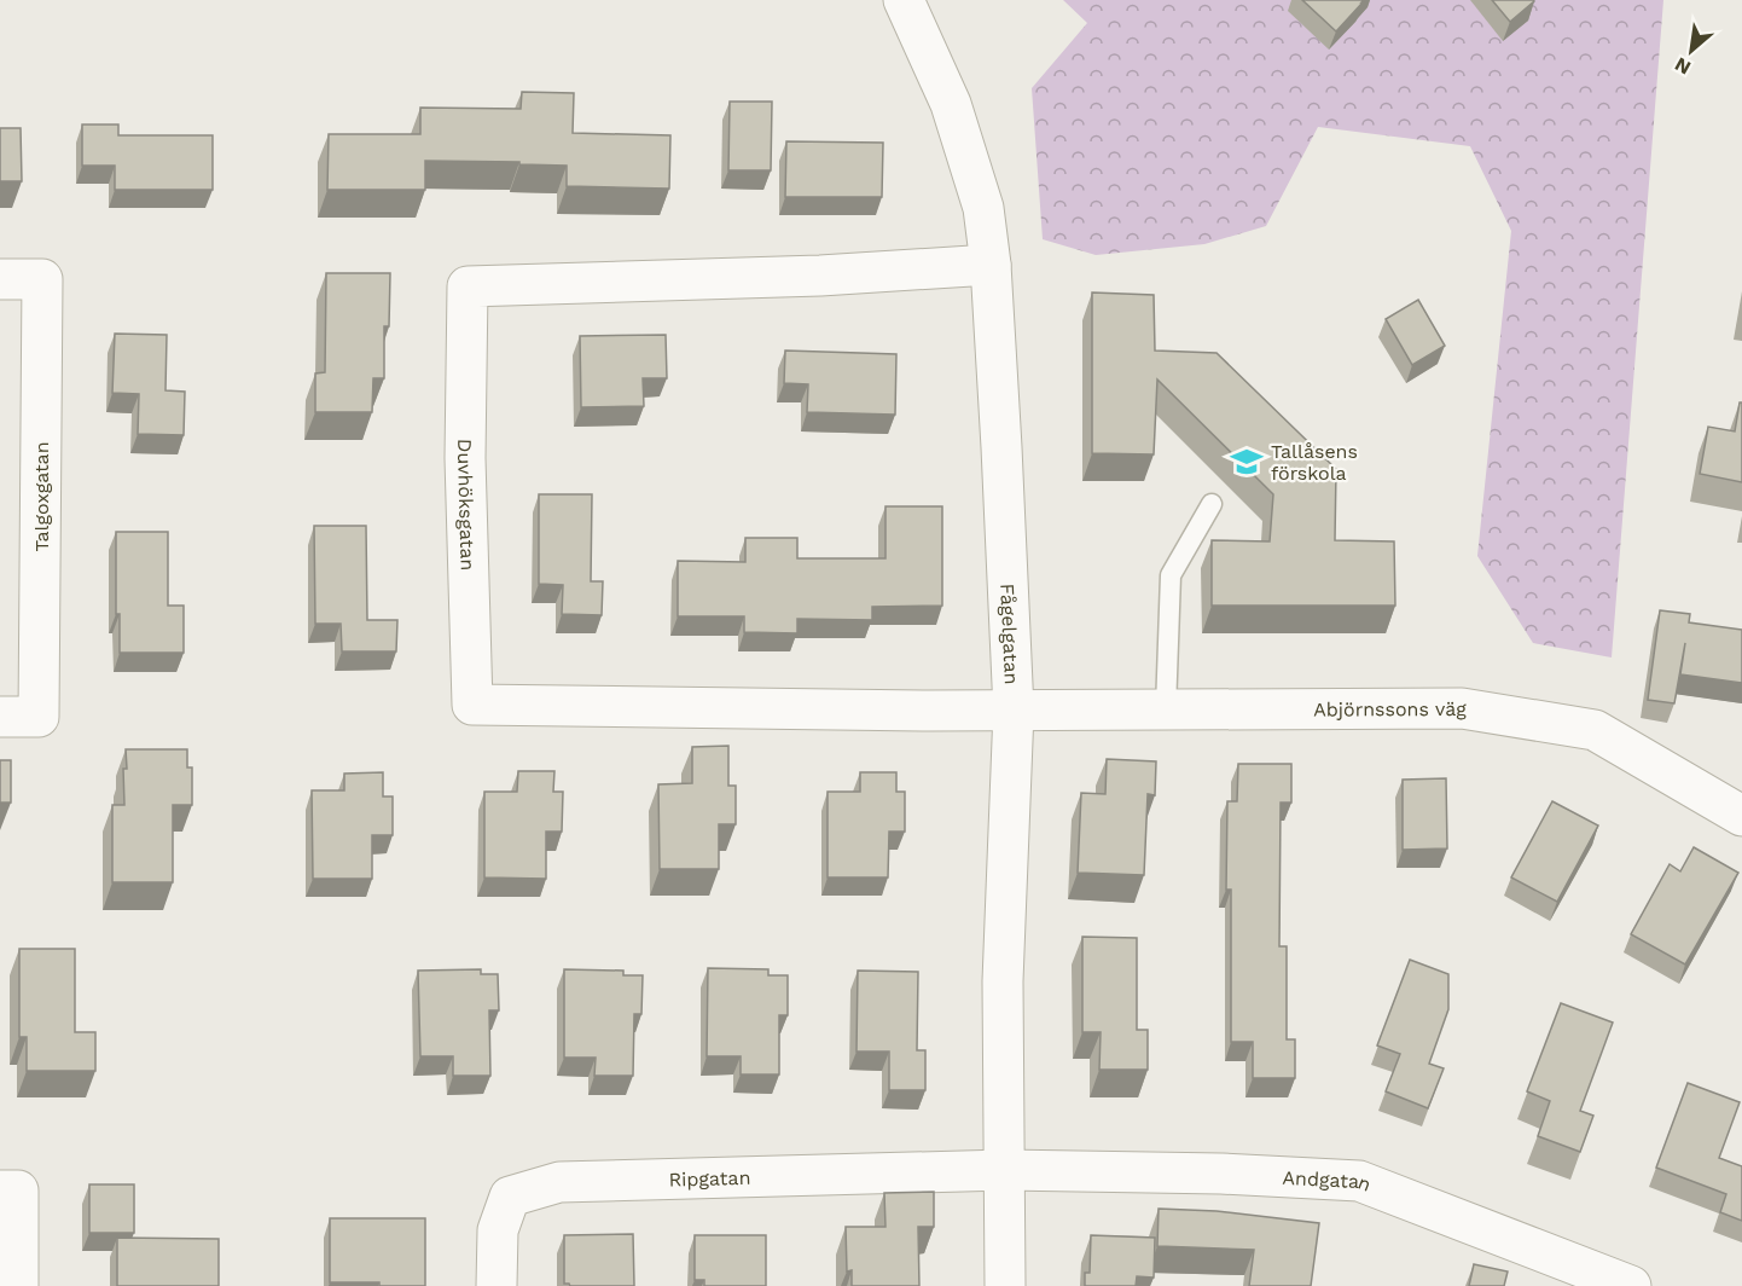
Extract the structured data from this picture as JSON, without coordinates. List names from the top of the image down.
{
  "streets": {
    "street": [
      "Talgoxgatan",
      "Duvhöksgatan",
      "Fågelgatan",
      "Abjörnssons väg",
      "Ripgatan",
      "Andgatan"
    ]
  },
  "crossings": [
    ["Duvhöksgatan", "Fågelgatan"],
    ["Duvhöksgatan", "Abjörnssons väg"],
    ["Fågelgatan", "Abjörnssons väg"],
    ["Fågelgatan", "Ripgatan"],
    ["Fågelgatan", "Andgatan"],
    ["Ripgatan", "Andgatan"]
  ],
  "places": {
    "school or university": ["Tallåsens förskola"]
  },
  "north": "bottom left"
}
